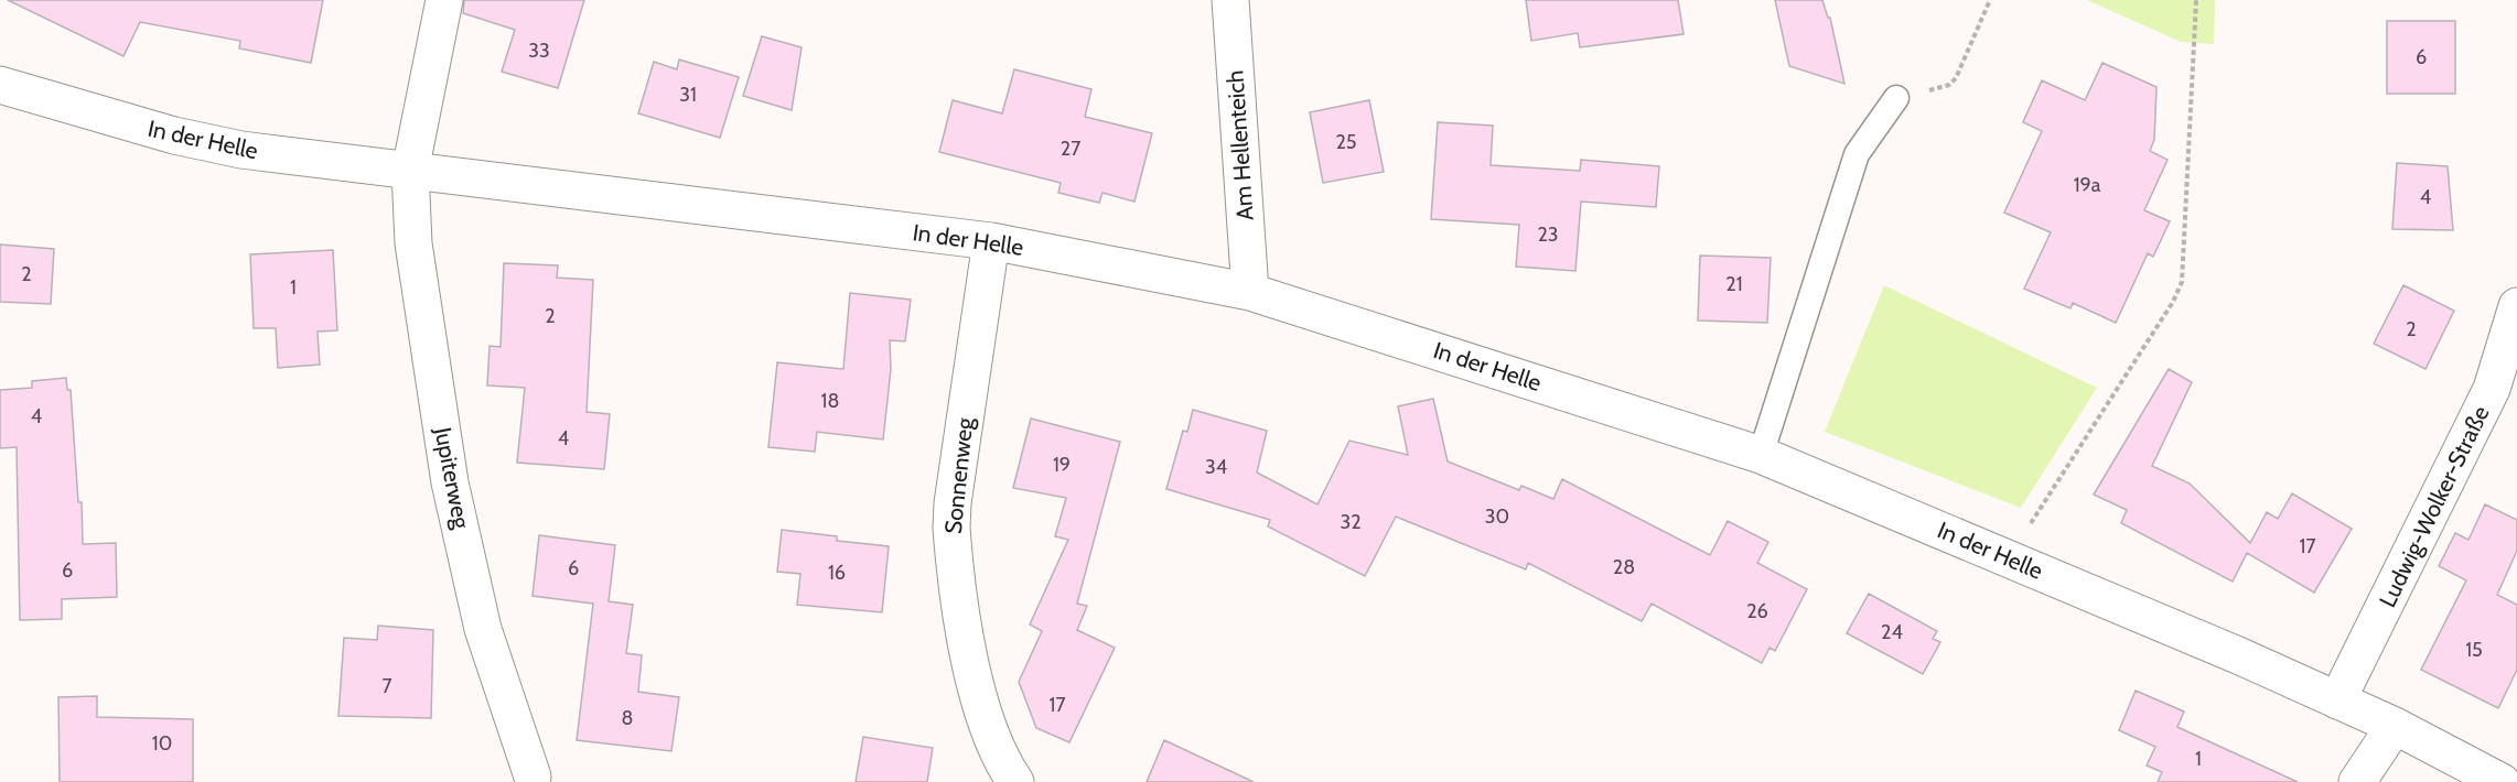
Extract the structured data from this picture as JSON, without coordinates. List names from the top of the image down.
{
  "streets": {
    "street": [
      "In der Helle",
      "Am Hellenteich",
      "Sonnenweg",
      "Jupiterweg",
      "Ludwig-Wolker-Straße"
    ]
  },
  "crossings": [
    ["In der Helle", "Am Hellenteich"],
    ["In der Helle", "Sonnenweg"],
    ["In der Helle", "Jupiterweg"],
    ["In der Helle", "Ludwig-Wolker-Straße"]
  ],
  "house_numbers": [
    "33",
    "6",
    "31",
    "25",
    "27",
    "19a",
    "4",
    "23",
    "2",
    "21",
    "1",
    "2",
    "2",
    "18",
    "4",
    "4",
    "19",
    "34",
    "30",
    "32",
    "17",
    "28",
    "6",
    "6",
    "16",
    "26",
    "24",
    "15",
    "7",
    "17",
    "8",
    "10",
    "1"
  ]
}
